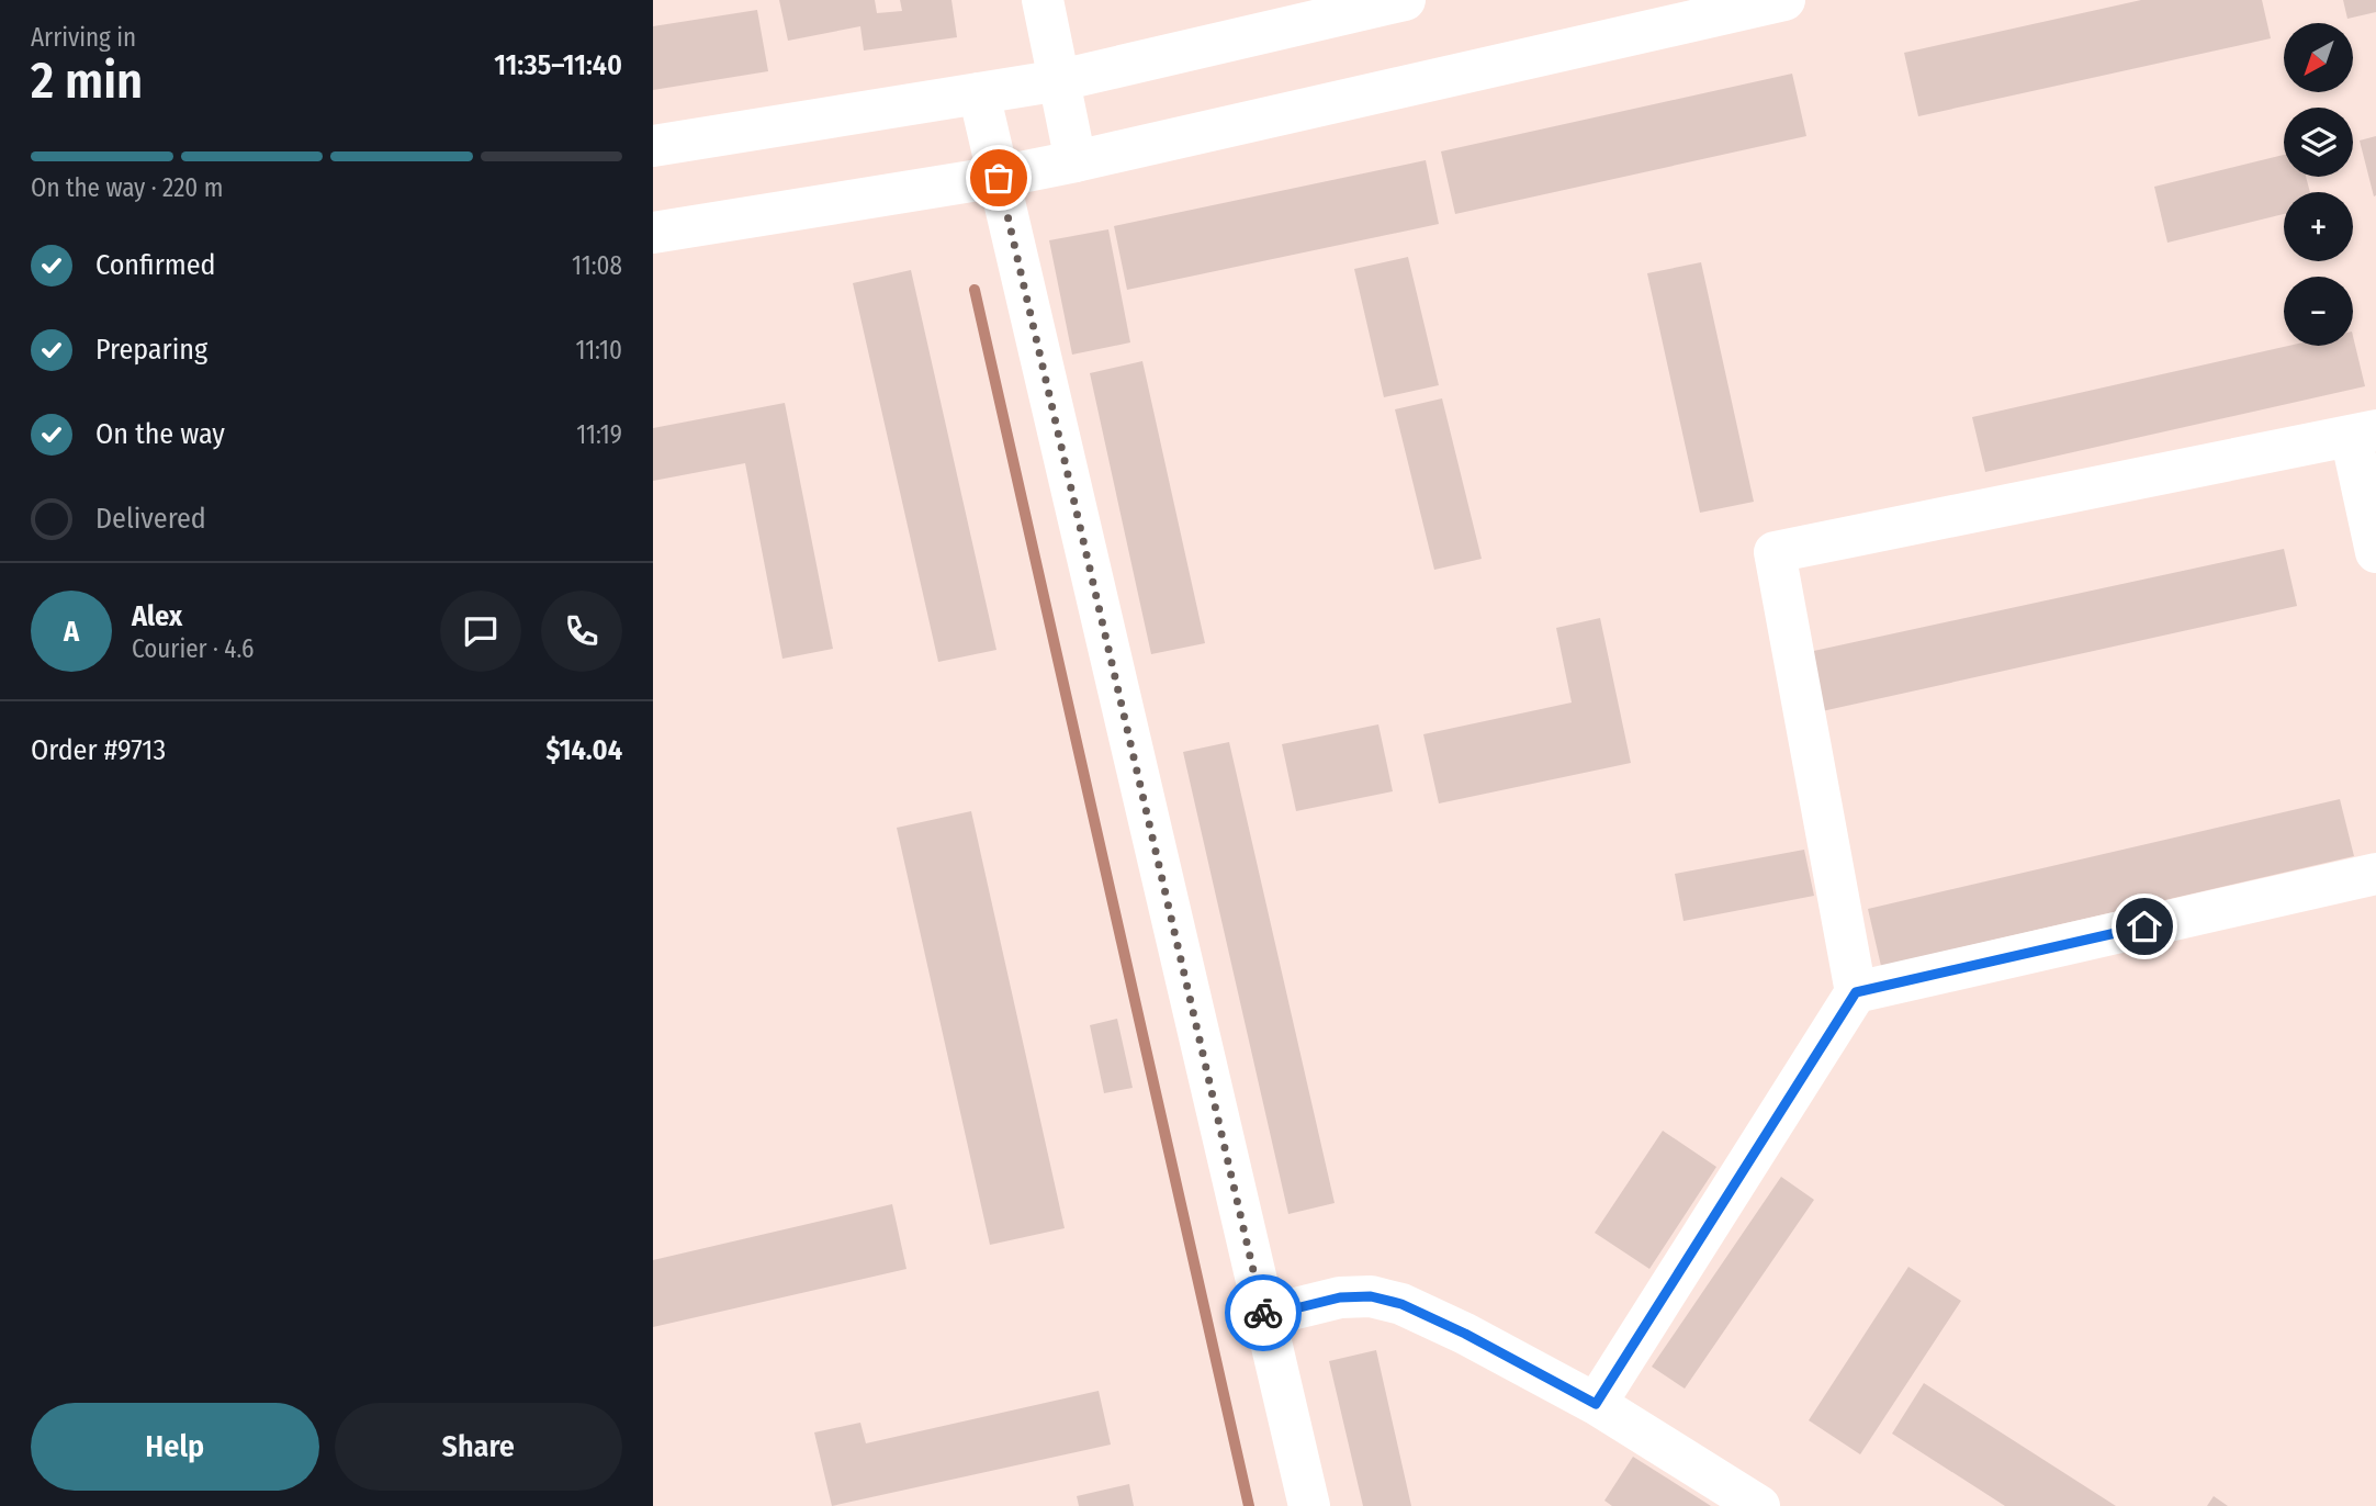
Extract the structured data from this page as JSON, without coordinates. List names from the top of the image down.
{
  "north": "bottom left",
  "page": {
    "heading": ["2 min", "Arriving in", "11:35–11:40"],
    "panel": [
      "Alex",
      "Courier · 4.6",
      "Order #9713",
      "$14.04"
    ],
    "map_buttons": ["+", "−"],
    "bar": "On the way · 220 m",
    "list": [
      ["Confirmed", "11:08"],
      ["Preparing", "11:10"],
      ["On the way", "11:19"],
      "Delivered"
    ],
    "round": "A",
    "buttons": ["Help", "Share"]
  }
}
